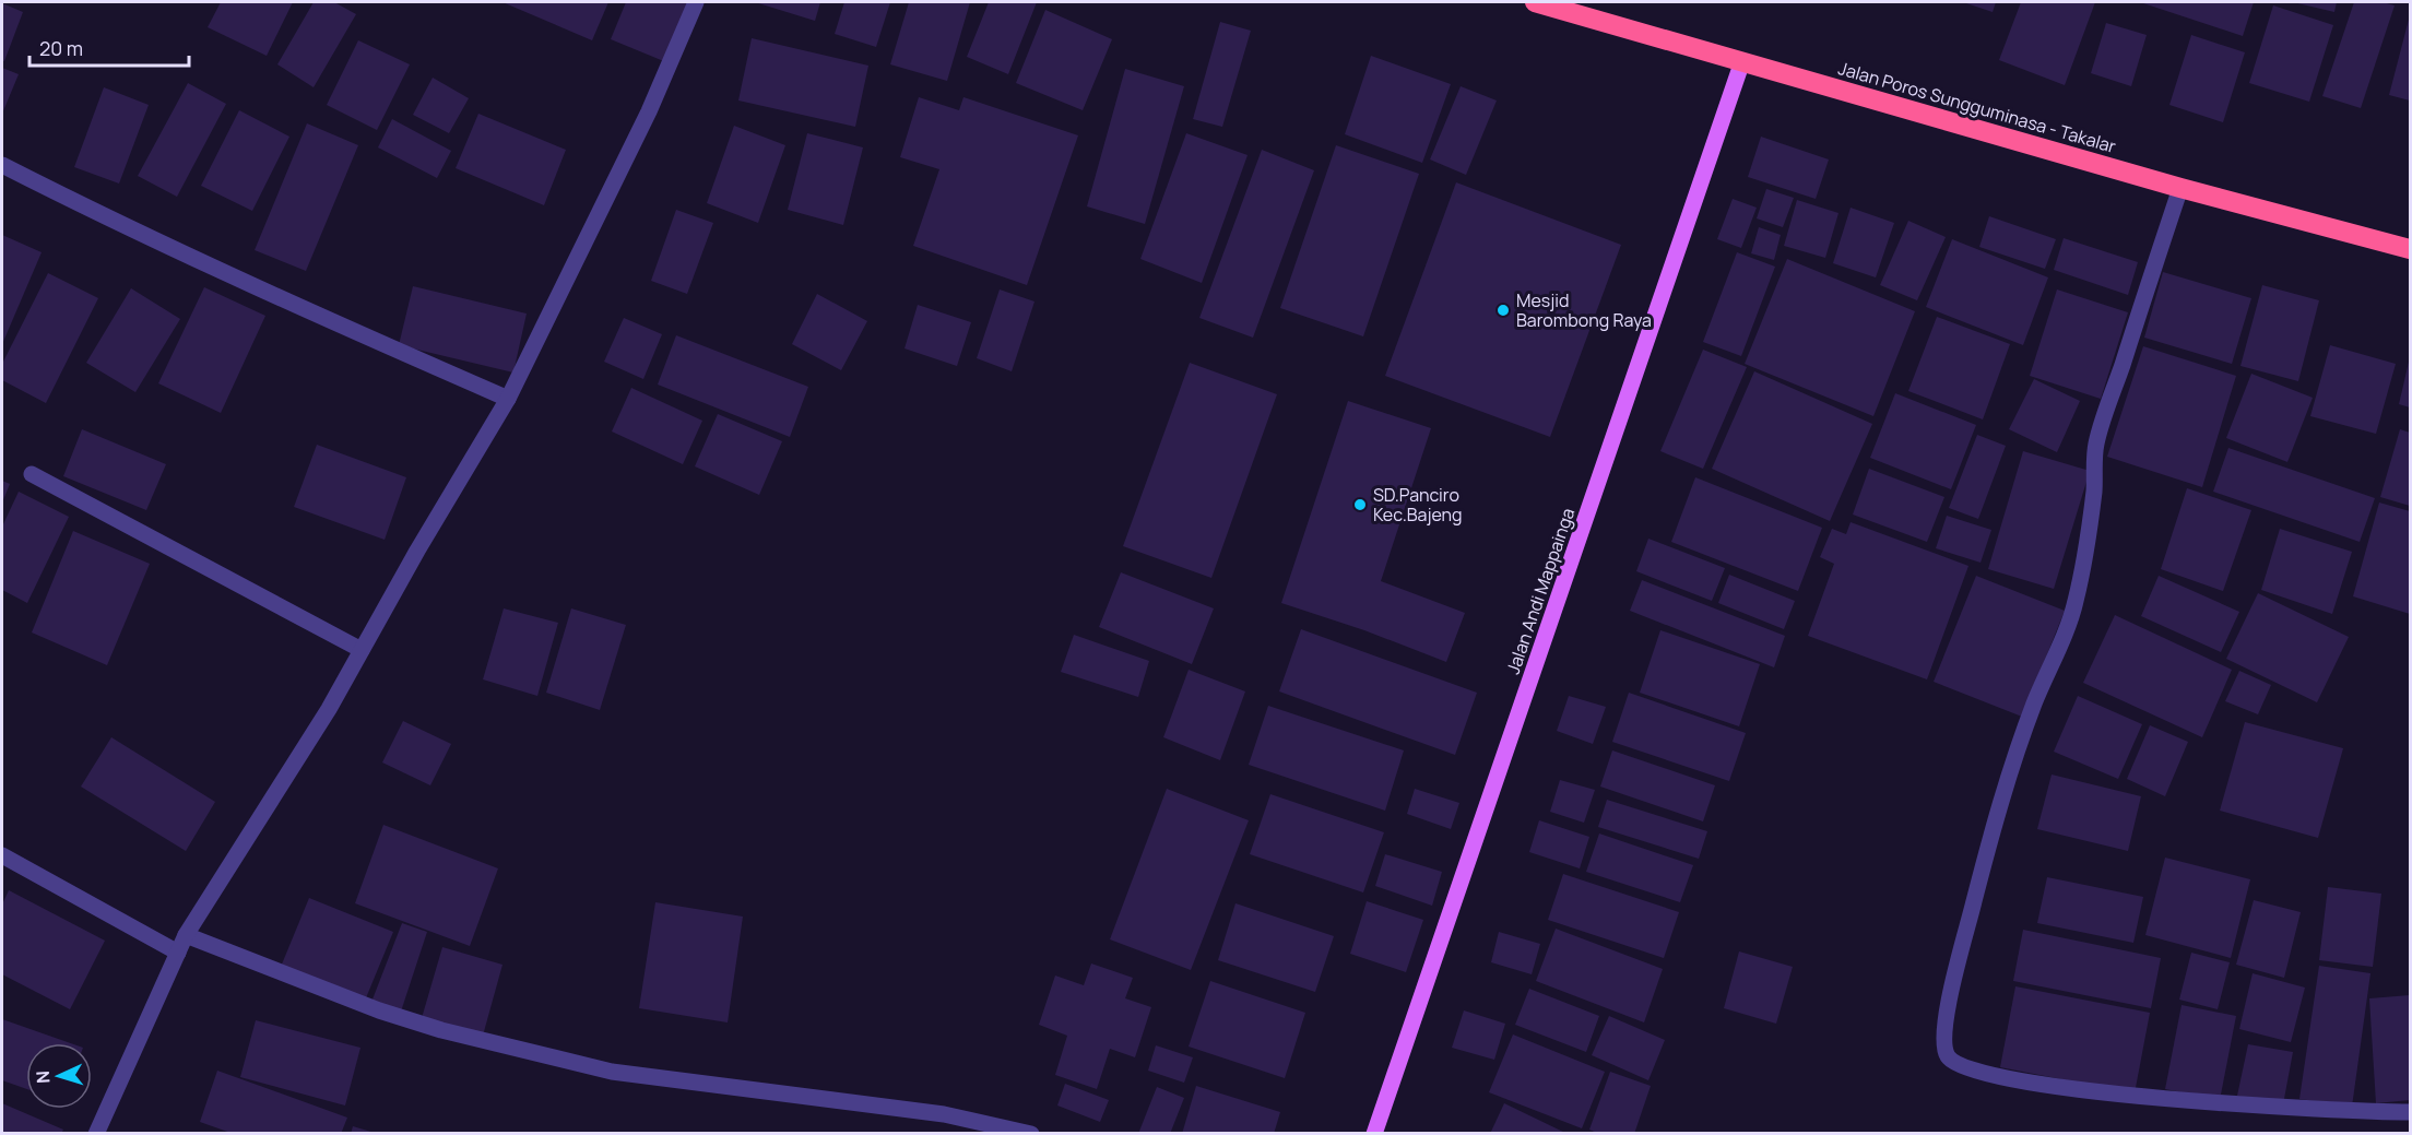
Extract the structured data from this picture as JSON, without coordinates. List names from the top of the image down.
{
  "streets": {
    "highway": ["Jalan Poros Sungguminasa - Takalar"],
    "main road": ["Jalan Andi Mappainga"]
  },
  "crossings": [
    ["Jalan Poros Sungguminasa - Takalar", "Jalan Andi Mappainga"]
  ],
  "places": ["Mesjid Barombong Raya", "SD.Panciro Kec.Bajeng"],
  "scale_bar": "20 m",
  "north": "left"
}
